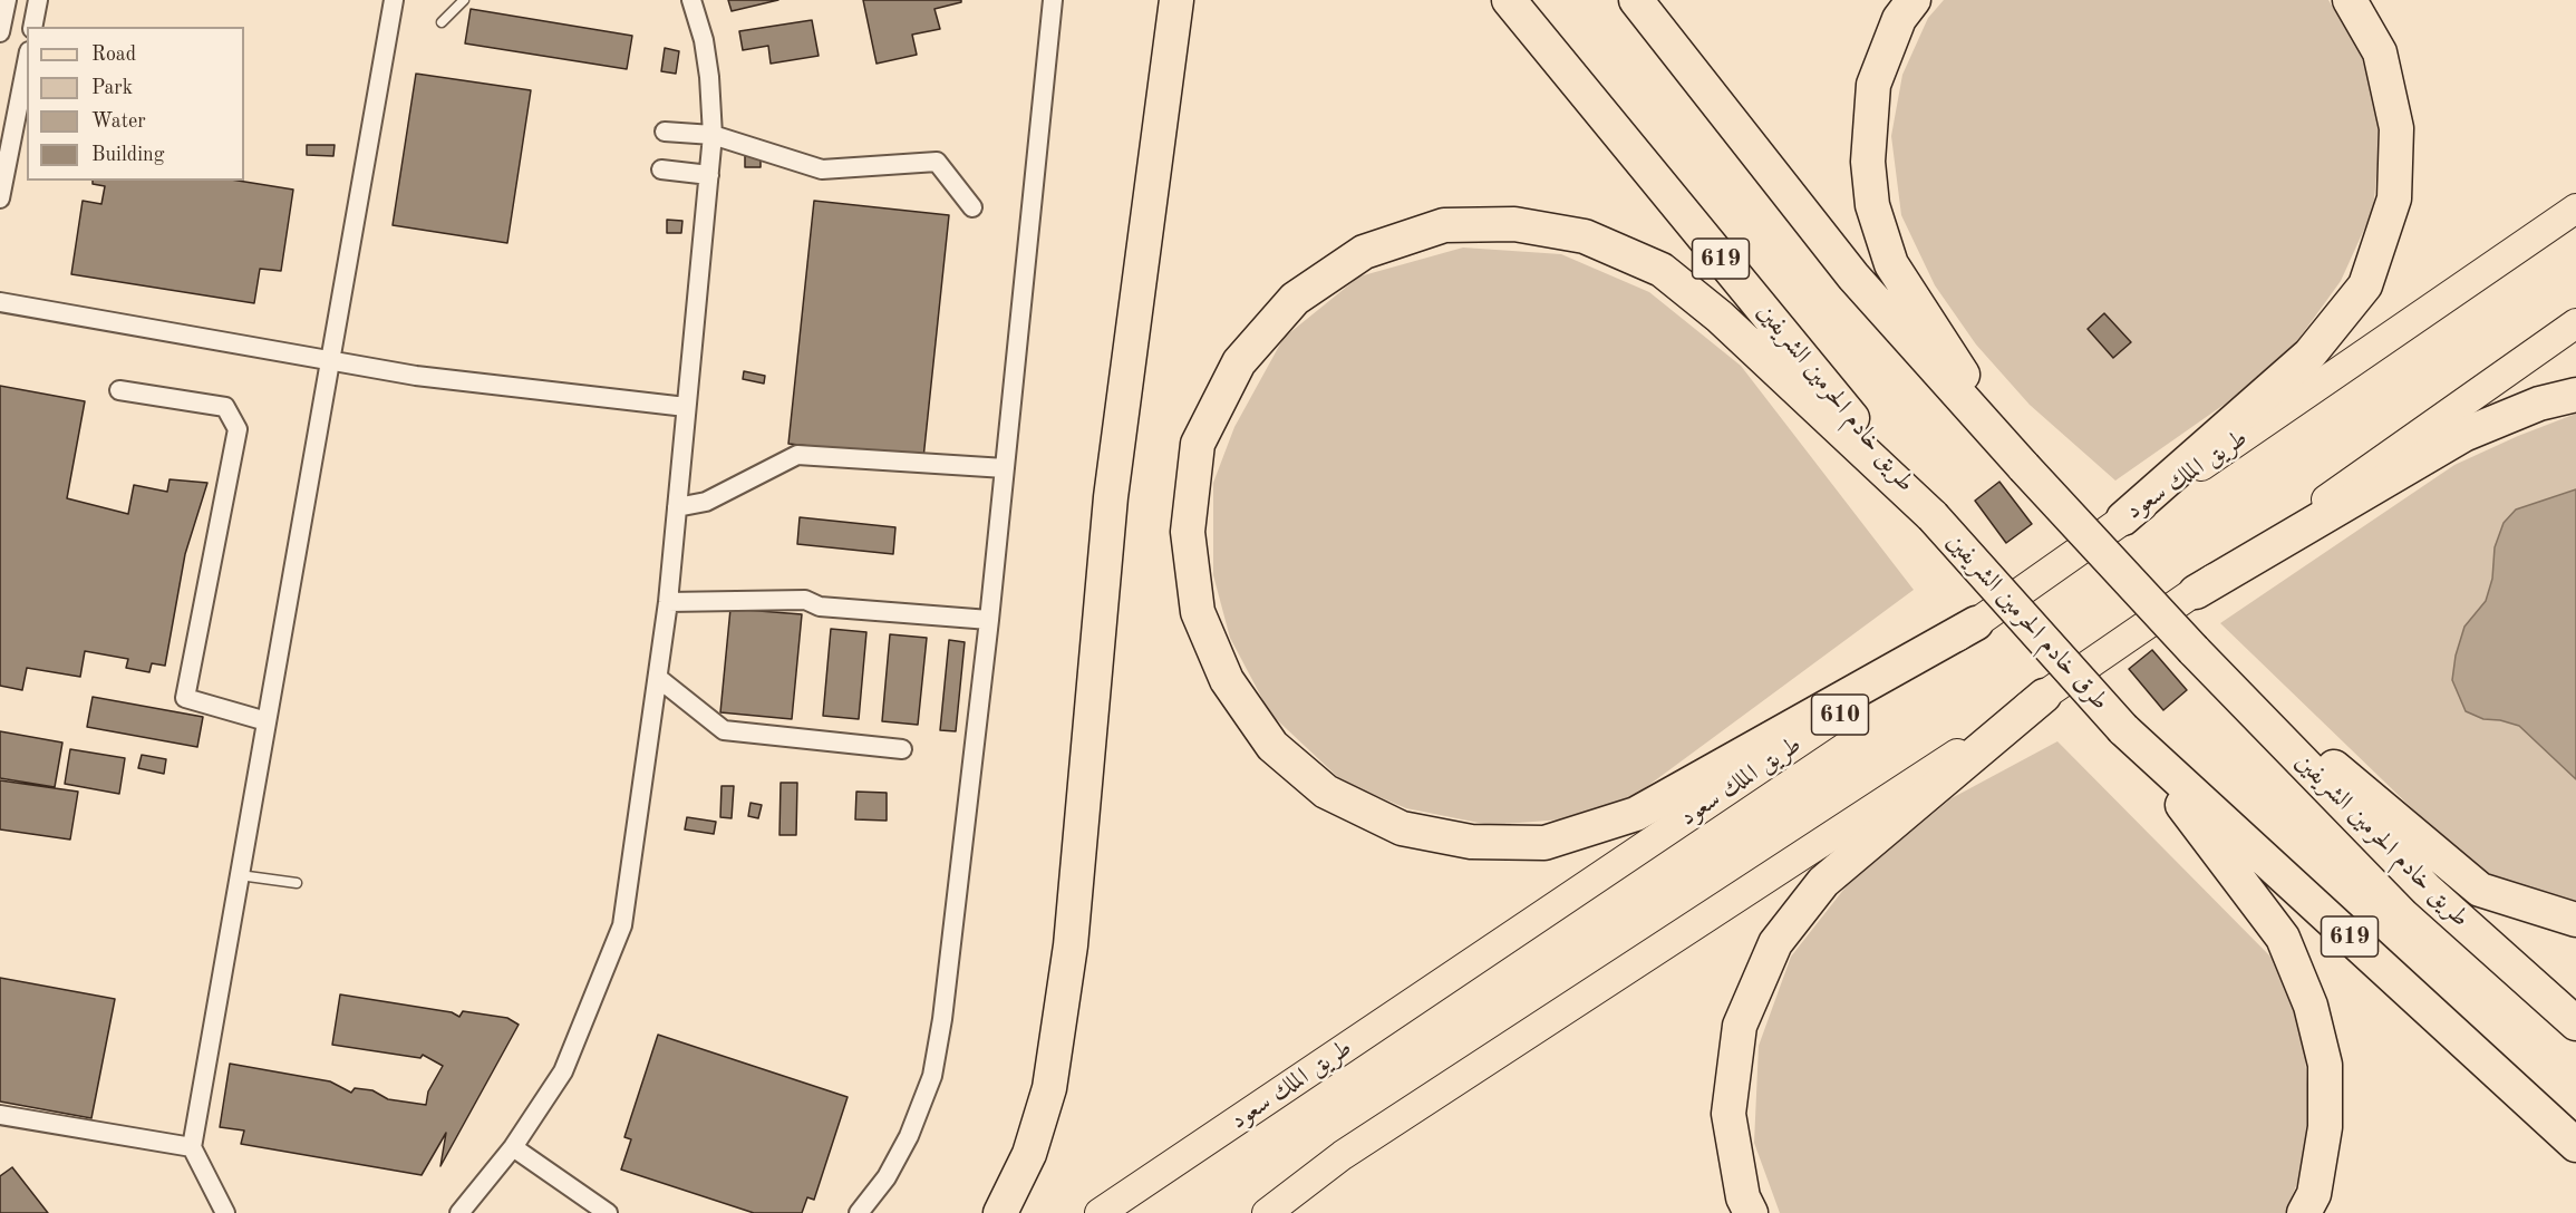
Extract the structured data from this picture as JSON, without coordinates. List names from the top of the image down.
{
  "streets": {
    "highway": ["619", "طريق خادم الحرمين الشريفين", "طرق خادم الحرمين الشريفين"],
    "main road": ["طريق الملك سعود", "610"]
  },
  "crossings": [
    ["619", "طرق خادم الحرمين الشريفين"],
    ["طريق خادم الحرمين الشريفين", "طرق خادم الحرمين الشريفين"]
  ],
  "legend": [
    "Road",
    "Park",
    "Water",
    "Building"
  ]
}
